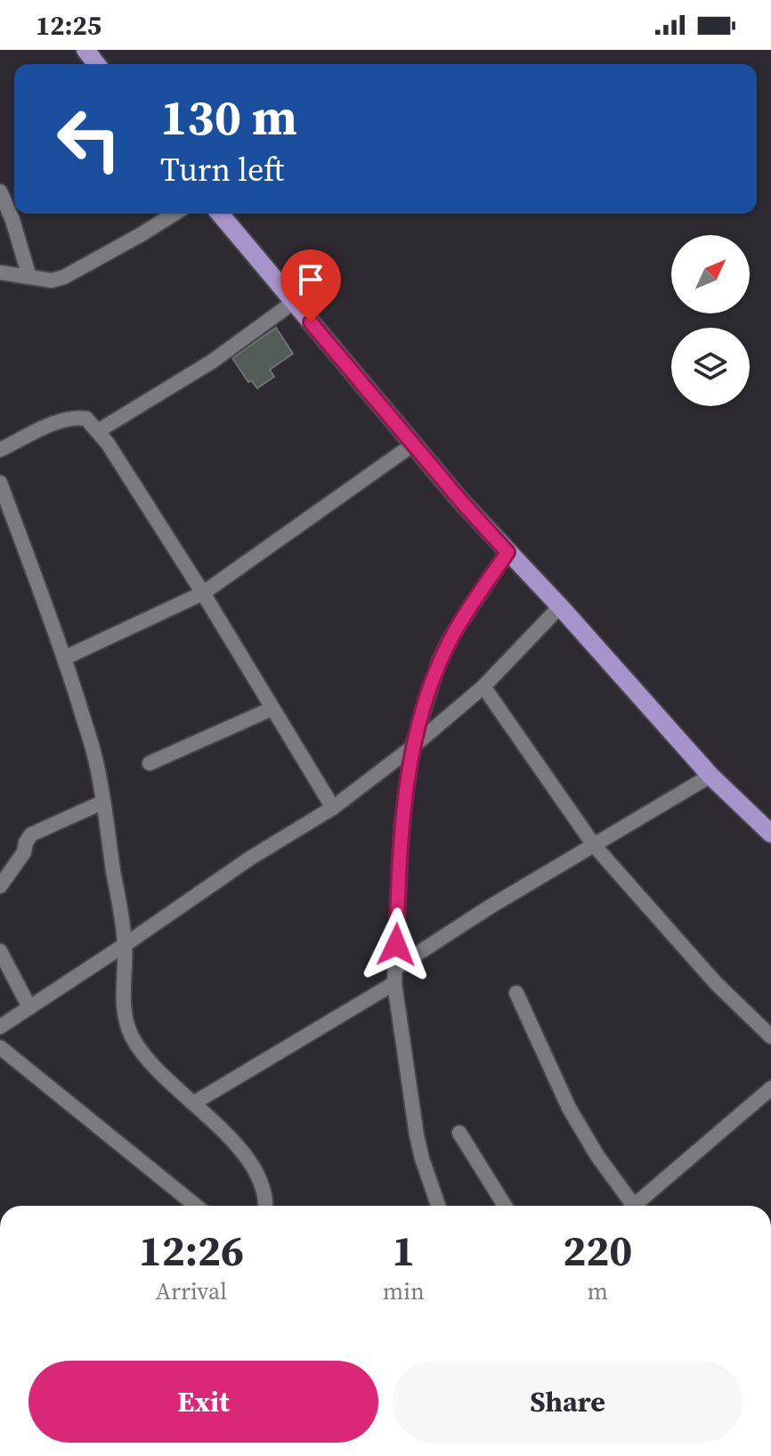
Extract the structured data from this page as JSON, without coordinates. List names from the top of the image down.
{
  "north": "top right",
  "page": {
    "status": "12:25",
    "turn": ["130 m", "Turn left"],
    "eta": [
      "12:26",
      "Arrival",
      "1",
      "min",
      "220",
      "m"
    ],
    "buttons": ["Exit", "Share"]
  }
}
